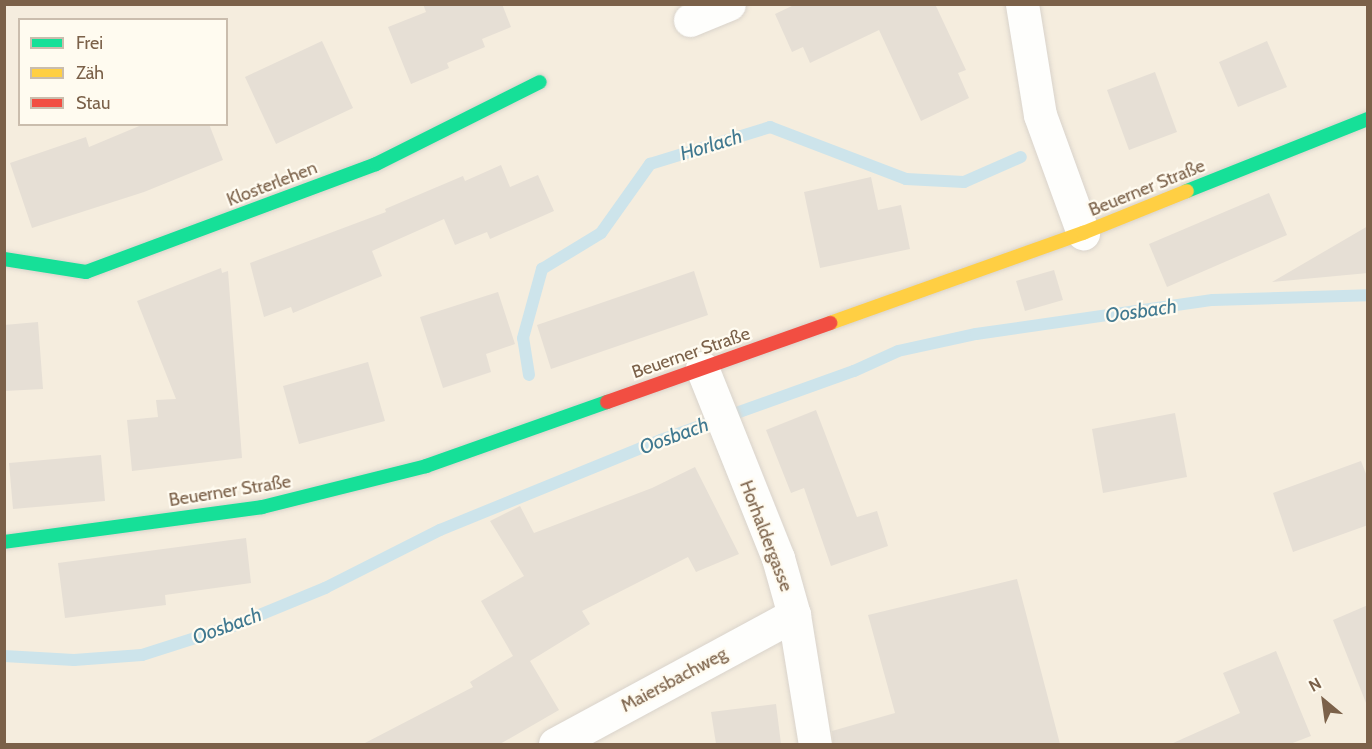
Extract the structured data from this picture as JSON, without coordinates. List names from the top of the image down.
{
  "streets": {
    "main road": ["Klosterlehen", "Beuerner Straße"],
    "street": ["Horhaldergasse", "Maiersbachweg"]
  },
  "crossings": [
    ["Beuerner Straße", "Horhaldergasse"],
    ["Horhaldergasse", "Maiersbachweg"]
  ],
  "water": ["Horlach", "Oosbach"],
  "legend": ["Frei", "Zäh", "Stau"],
  "north": "top left"
}
